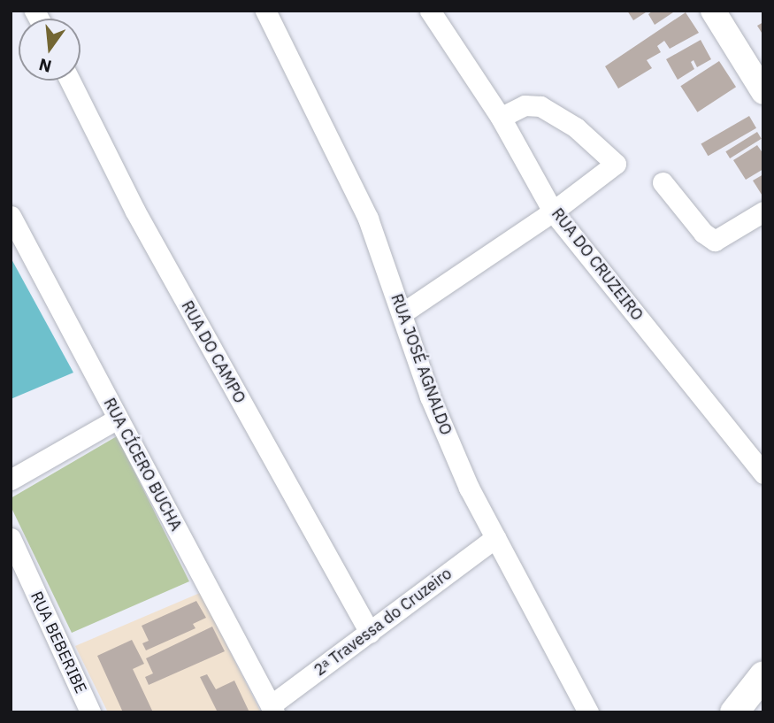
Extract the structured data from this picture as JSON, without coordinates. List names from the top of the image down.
{
  "streets": {
    "street": [
      "RUA DO CRUZEIRO",
      "RUA DO CAMPO",
      "RUA JOSÉ AGNALDO",
      "RUA CÍCERO BUCHA",
      "2ᵃ Travessa do Cruzeiro",
      "RUA BEBERIBE"
    ]
  },
  "crossings": [
    ["RUA DO CAMPO", "2ᵃ Travessa do Cruzeiro"],
    ["RUA JOSÉ AGNALDO", "2ᵃ Travessa do Cruzeiro"],
    ["RUA CÍCERO BUCHA", "2ᵃ Travessa do Cruzeiro"]
  ],
  "north": "bottom"
}
